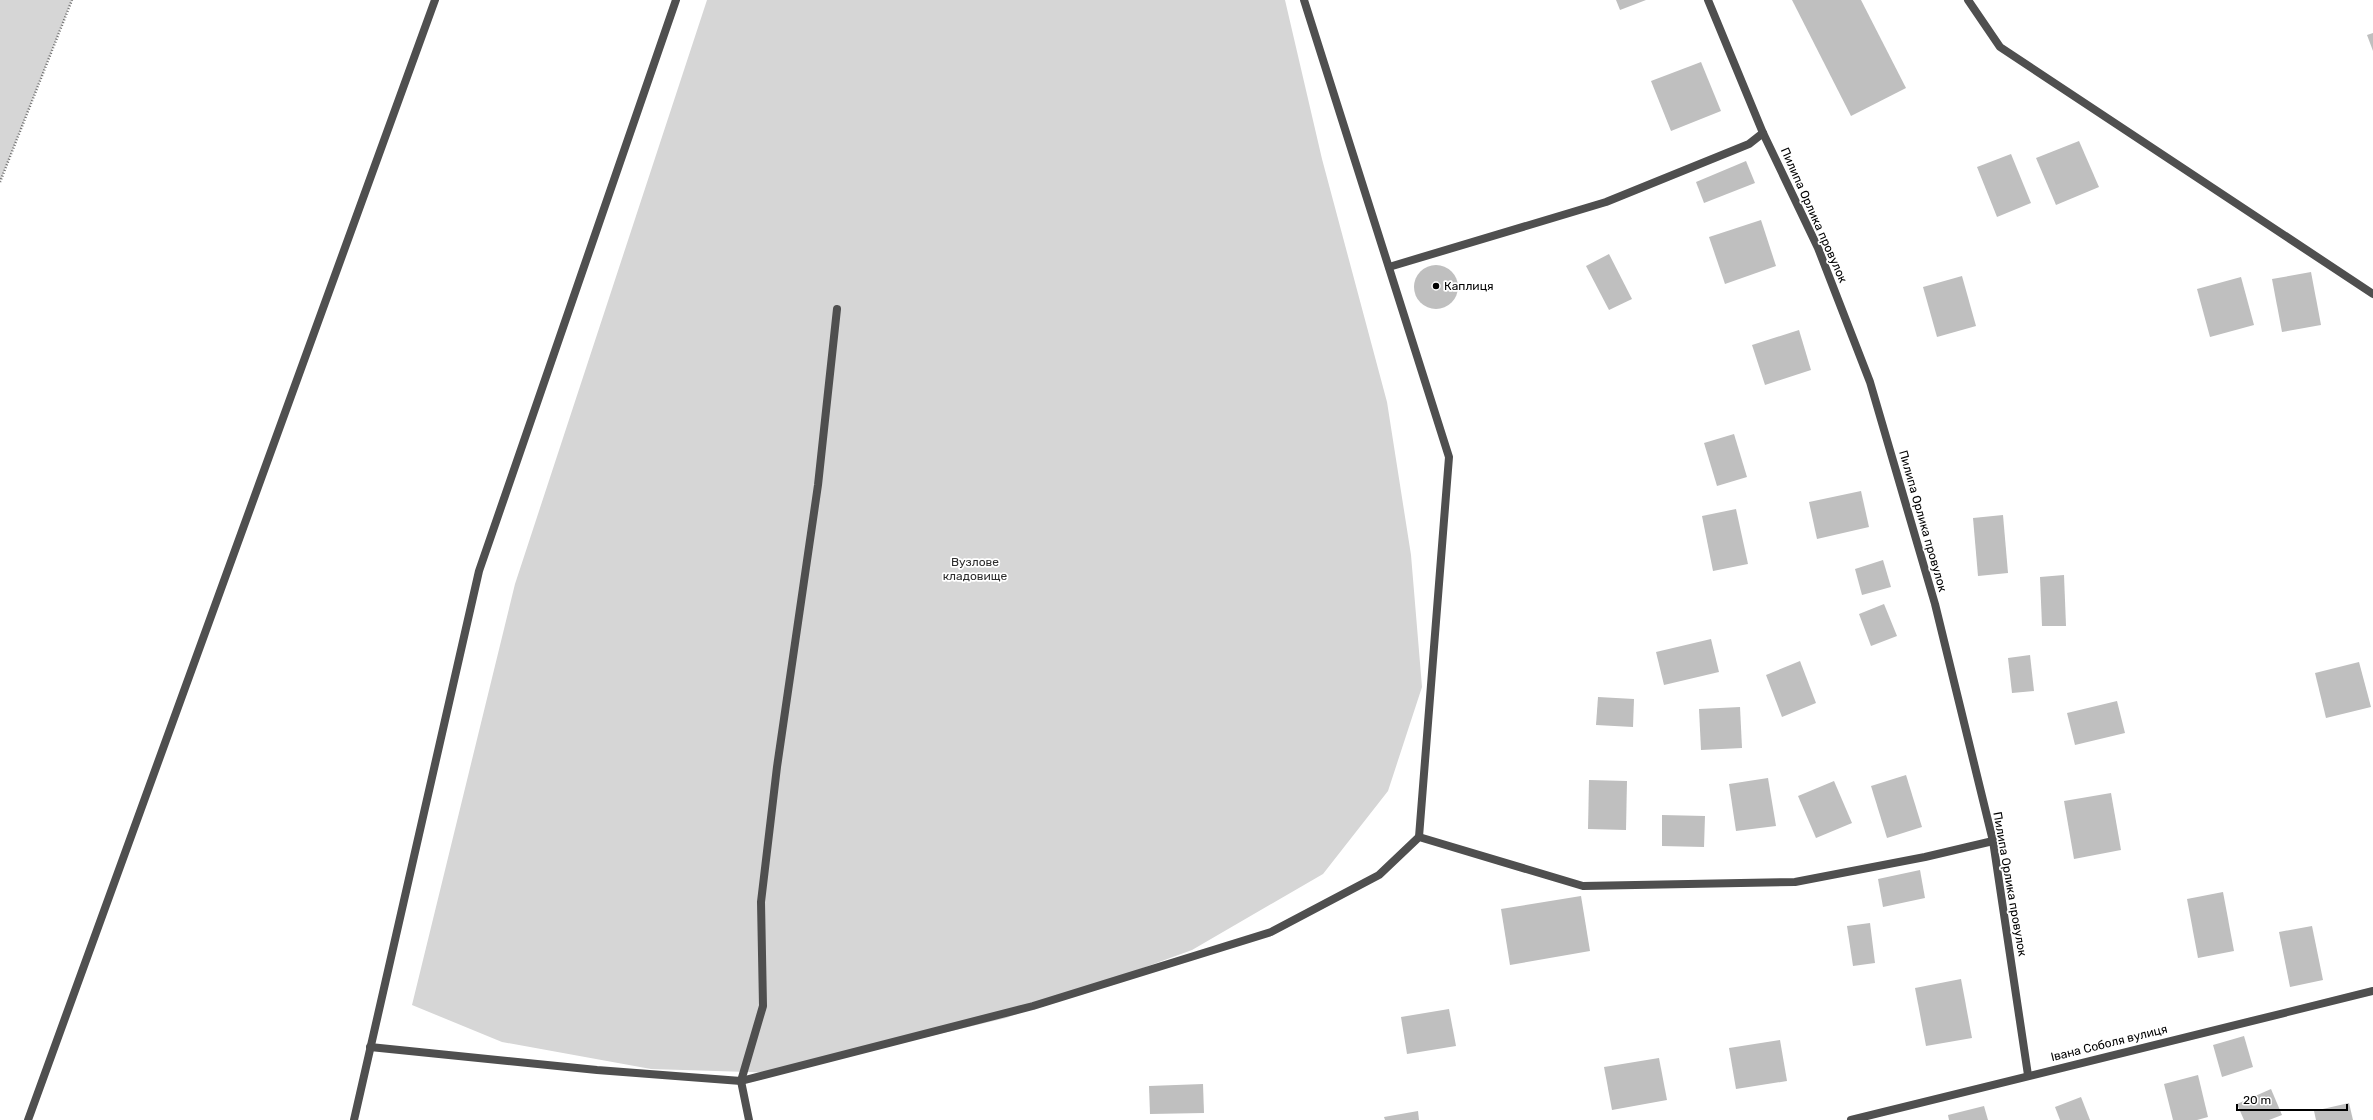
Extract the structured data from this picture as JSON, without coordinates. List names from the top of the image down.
{
  "streets": {
    "street": ["Пилипа Орлика провулок", "Івана Соболя вулиця"]
  },
  "crossings": [
    ["Пилипа Орлика провулок", "Івана Соболя вулиця"]
  ],
  "parks": ["Вузлове кладовище"],
  "places": ["Каплиця"],
  "scale_bar": "20 m"
}
